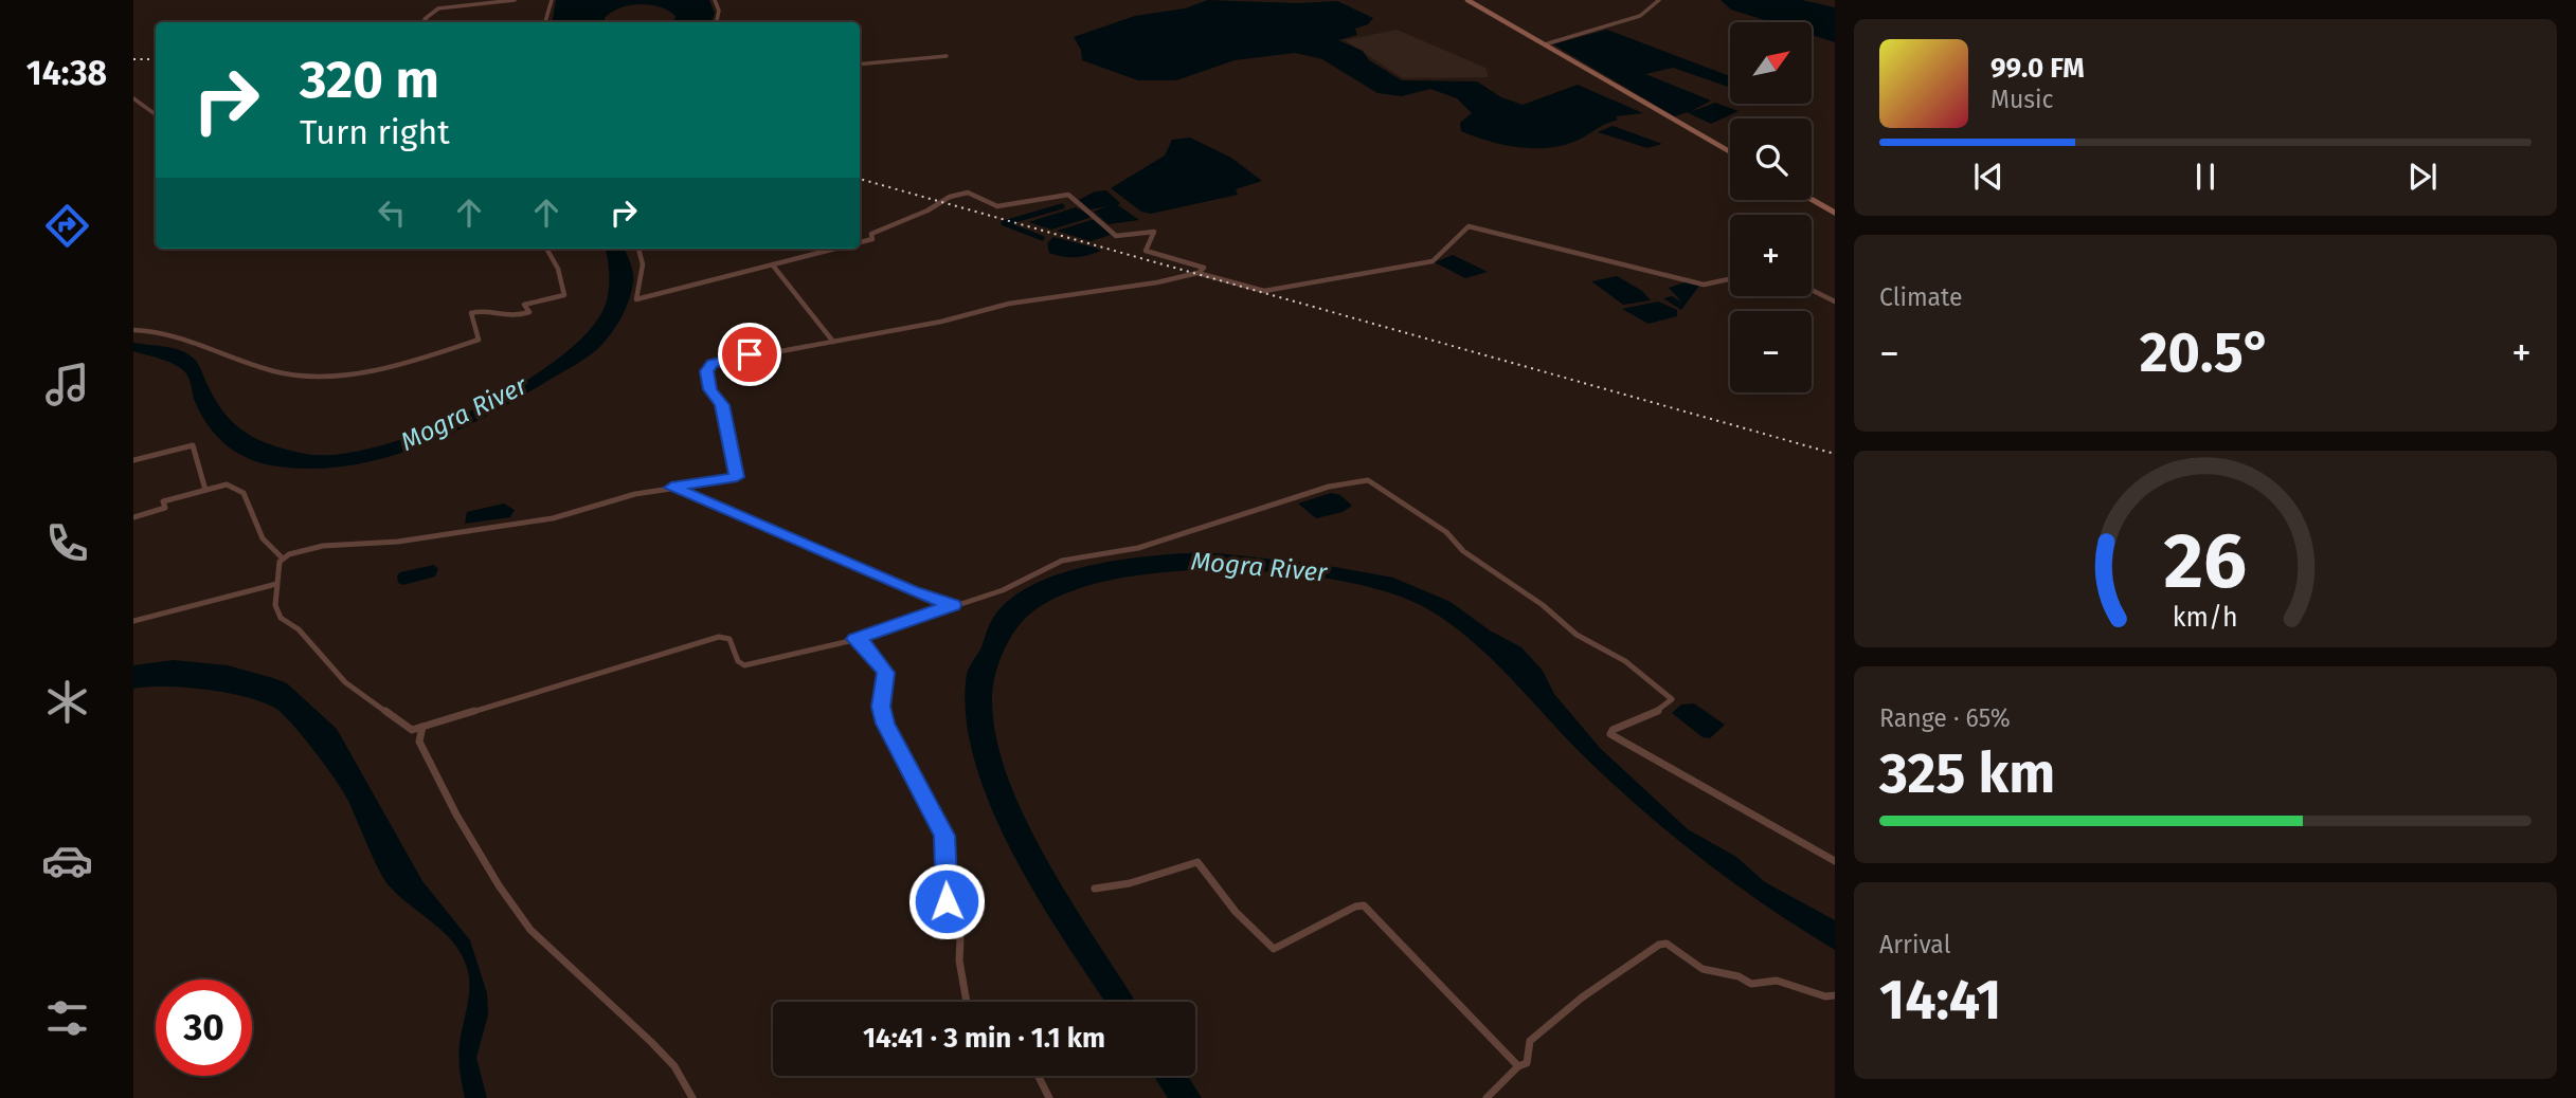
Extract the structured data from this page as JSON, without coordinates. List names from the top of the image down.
{
  "water": ["Mogra River"],
  "north": "top right",
  "page": {
    "tabs": "14:38",
    "map_buttons": ["+", "−"],
    "turn": ["320 m", "Turn right"],
    "song": ["99.0 FM", "Music"],
    "tile": [
      "Climate",
      ["Range · 65%", "325 km"],
      ["Arrival", "14:41"]
    ],
    "heat": ["−", "20.5°", "+"],
    "limit": "30",
    "trip": "14:41 · 3 min · 1.1 km",
    "gauge": ["26", "km/h"]
  }
}
